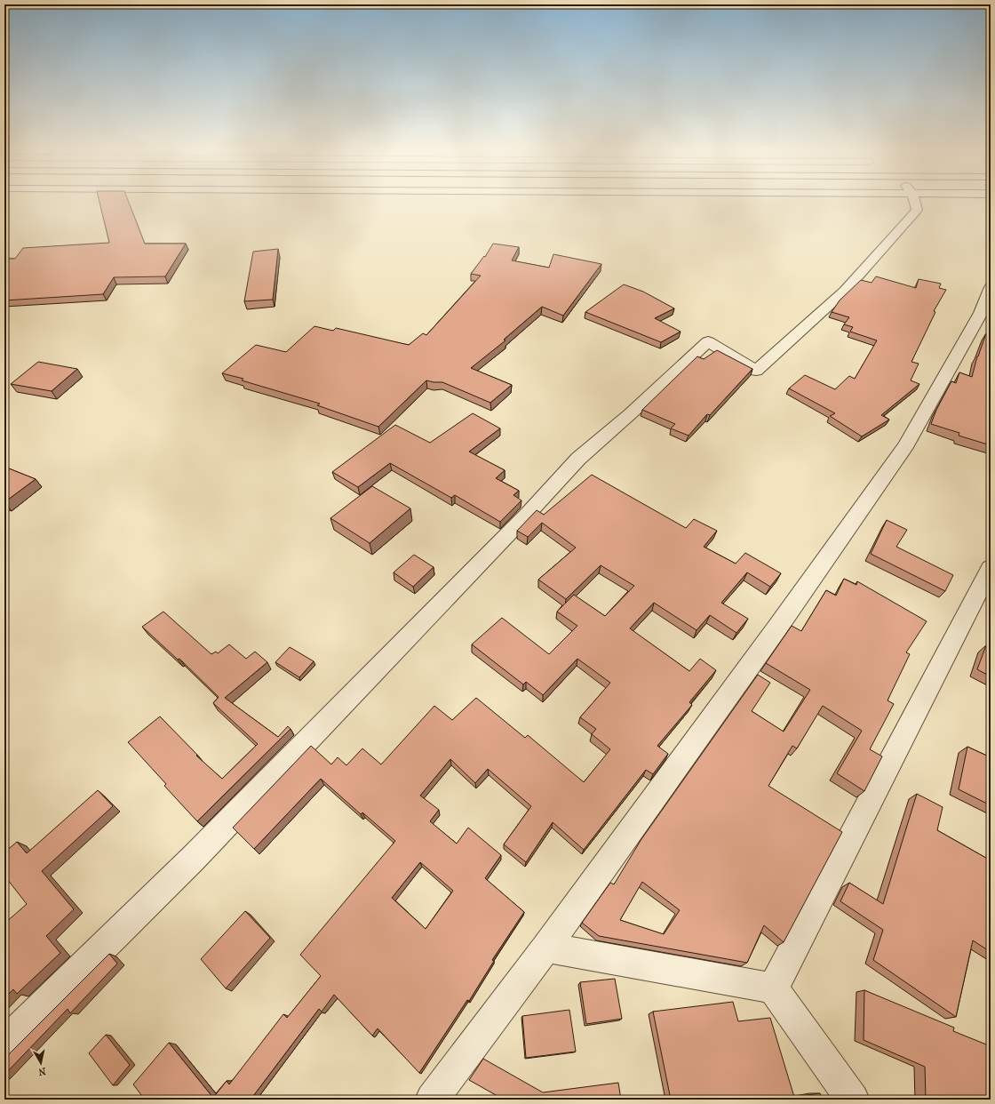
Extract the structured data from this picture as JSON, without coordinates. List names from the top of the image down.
{
  "north": "bottom"
}
